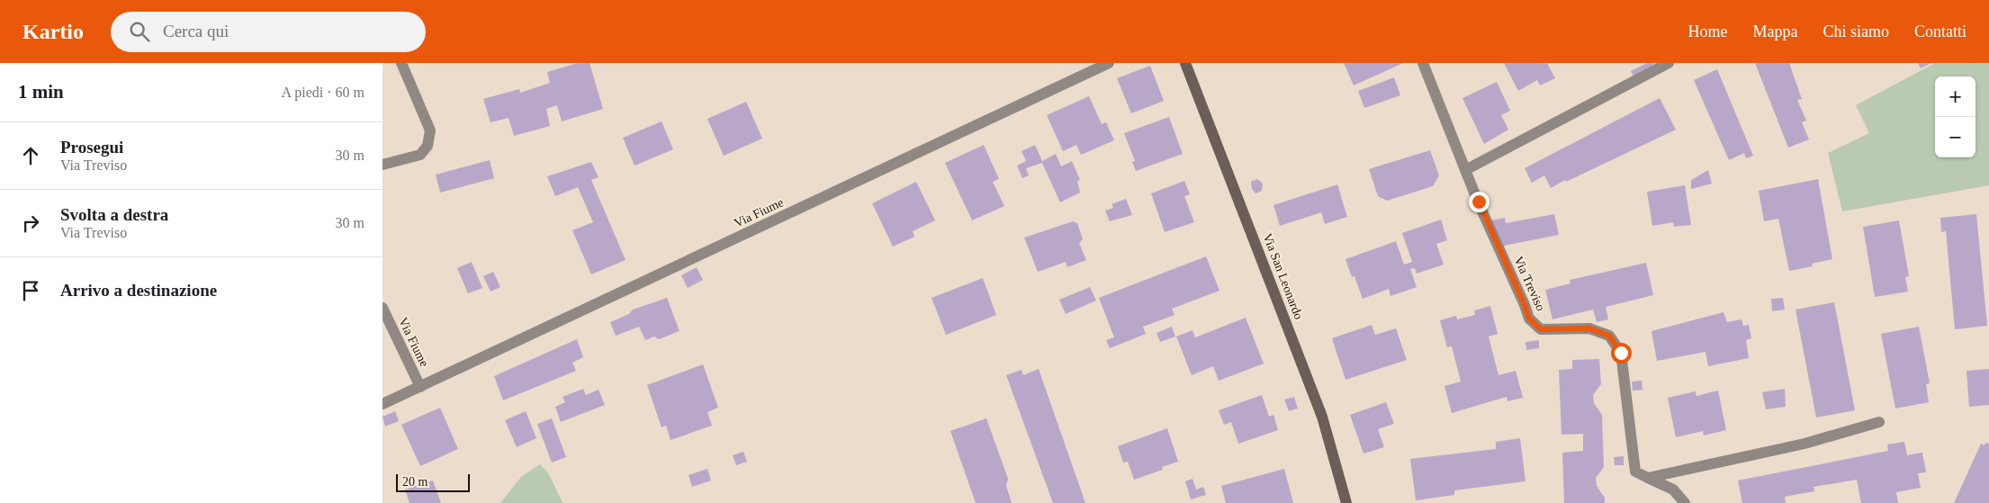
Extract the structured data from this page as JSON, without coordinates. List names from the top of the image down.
{
  "streets": {
    "main road": ["Via San Leonardo"],
    "street": ["Via Fiume", "Via Treviso"]
  },
  "scale_bar": "20 m",
  "page": {
    "header": "Kartio",
    "search": "Cerca qui",
    "nav": [
      "Home",
      "Mappa",
      "Chi siamo",
      "Contatti"
    ],
    "heading": ["1 min", "A piedi · 60 m"],
    "map_buttons": ["+", "−"],
    "list": [
      ["Prosegui", "Via Treviso", "30 m"],
      ["Svolta a destra", "Via Treviso", "30 m"],
      "Arrivo a destinazione"
    ],
    "scale": "20 m"
  }
}
